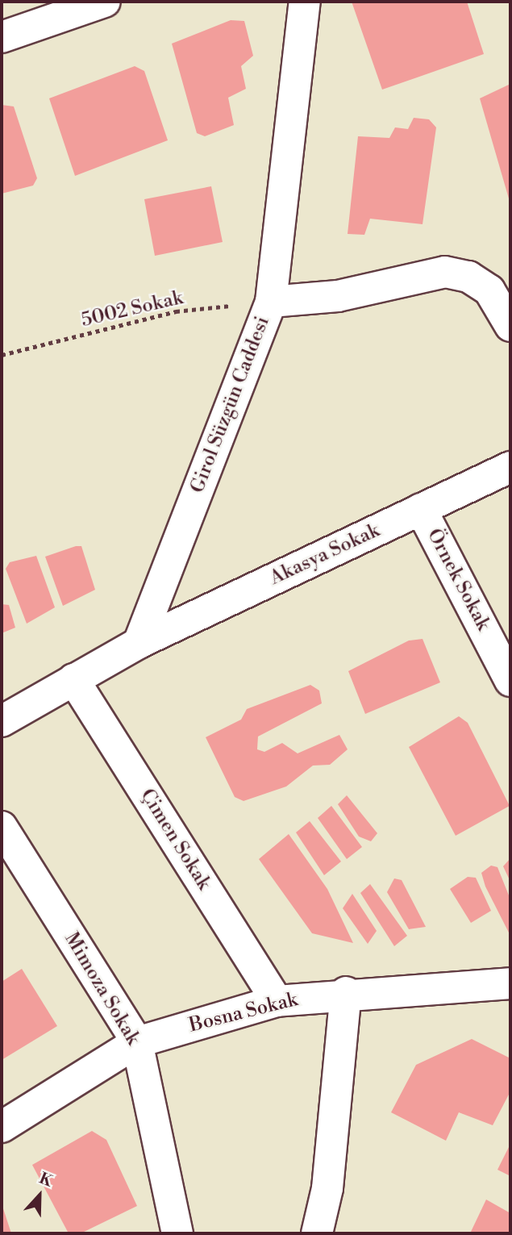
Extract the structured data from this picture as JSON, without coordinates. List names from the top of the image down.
{
  "streets": {
    "street": [
      "Girol Süzgün Caddesi",
      "Akasya Sokak",
      "Örnek Sokak",
      "Çimen Sokak",
      "Mimoza Sokak",
      "Bosna Sokak"
    ],
    "path": ["5002 Sokak"]
  },
  "crossings": [
    ["5002 Sokak", "Girol Süzgün Caddesi"],
    ["Girol Süzgün Caddesi", "Akasya Sokak"],
    ["Akasya Sokak", "Örnek Sokak"],
    ["Çimen Sokak", "Bosna Sokak"],
    ["Mimoza Sokak", "Bosna Sokak"]
  ],
  "north": "top"
}
